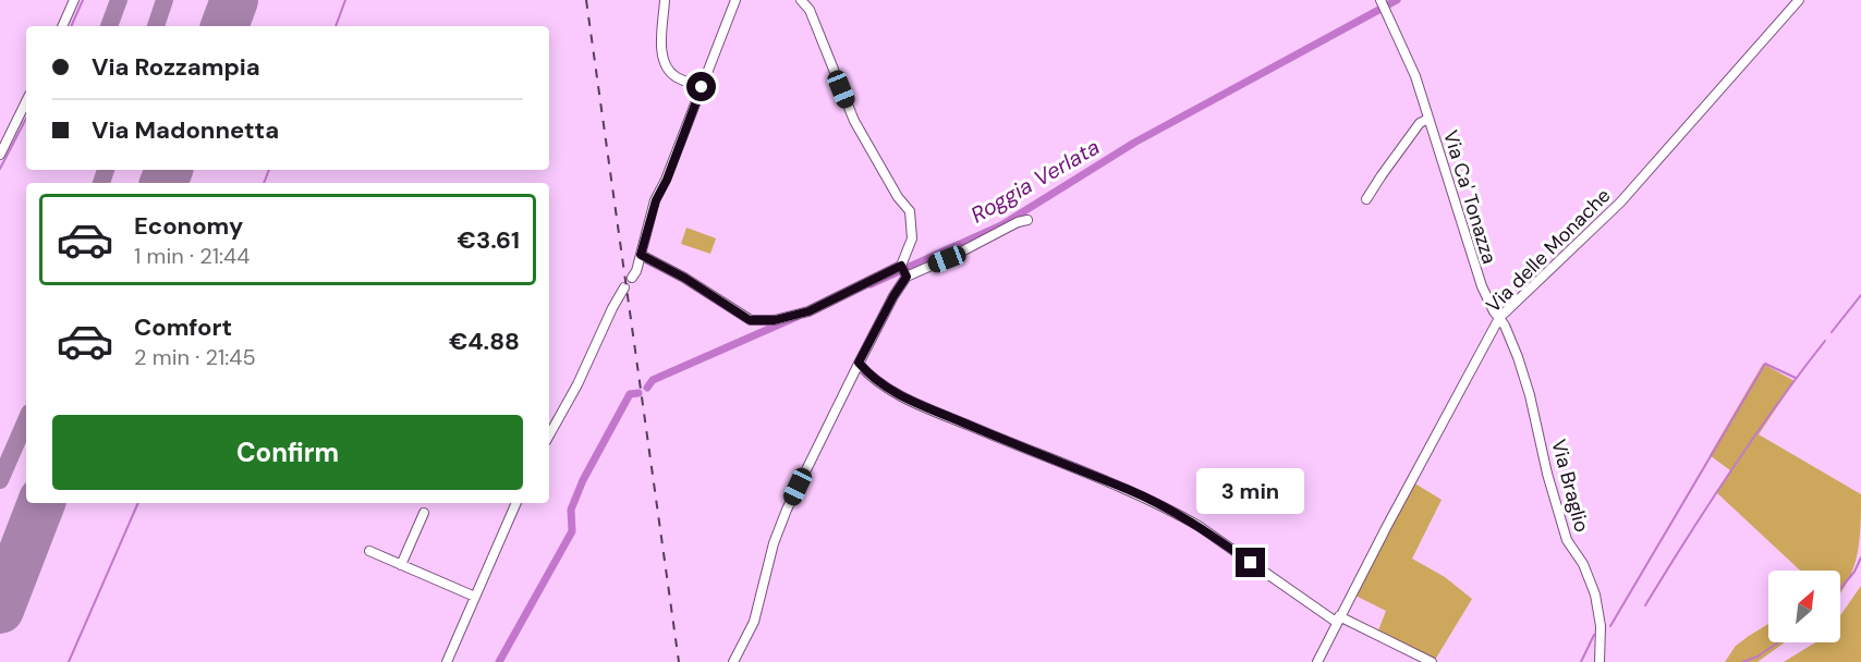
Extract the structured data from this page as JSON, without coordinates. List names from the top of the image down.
{
  "streets": {
    "street": ["Via Ca' Tonazza", "Via delle Monache", "Via Braglio"]
  },
  "crossings": [
    ["Via Ca' Tonazza", "Via delle Monache"],
    ["Via Ca' Tonazza", "Via Braglio"],
    ["Via delle Monache", "Via Braglio"]
  ],
  "water": ["Roggia Verlata"],
  "north": "top right",
  "page": {
    "banner": ["Via Rozzampia", "Via Madonnetta"],
    "list": [
      {
        "name": "Economy",
        "note": "1 min · 21:44",
        "value": "€3.61"
      },
      {
        "name": "Comfort",
        "note": "2 min · 21:45",
        "value": "€4.88"
      }
    ],
    "buttons": "Confirm",
    "bubble": "3 min"
  }
}
